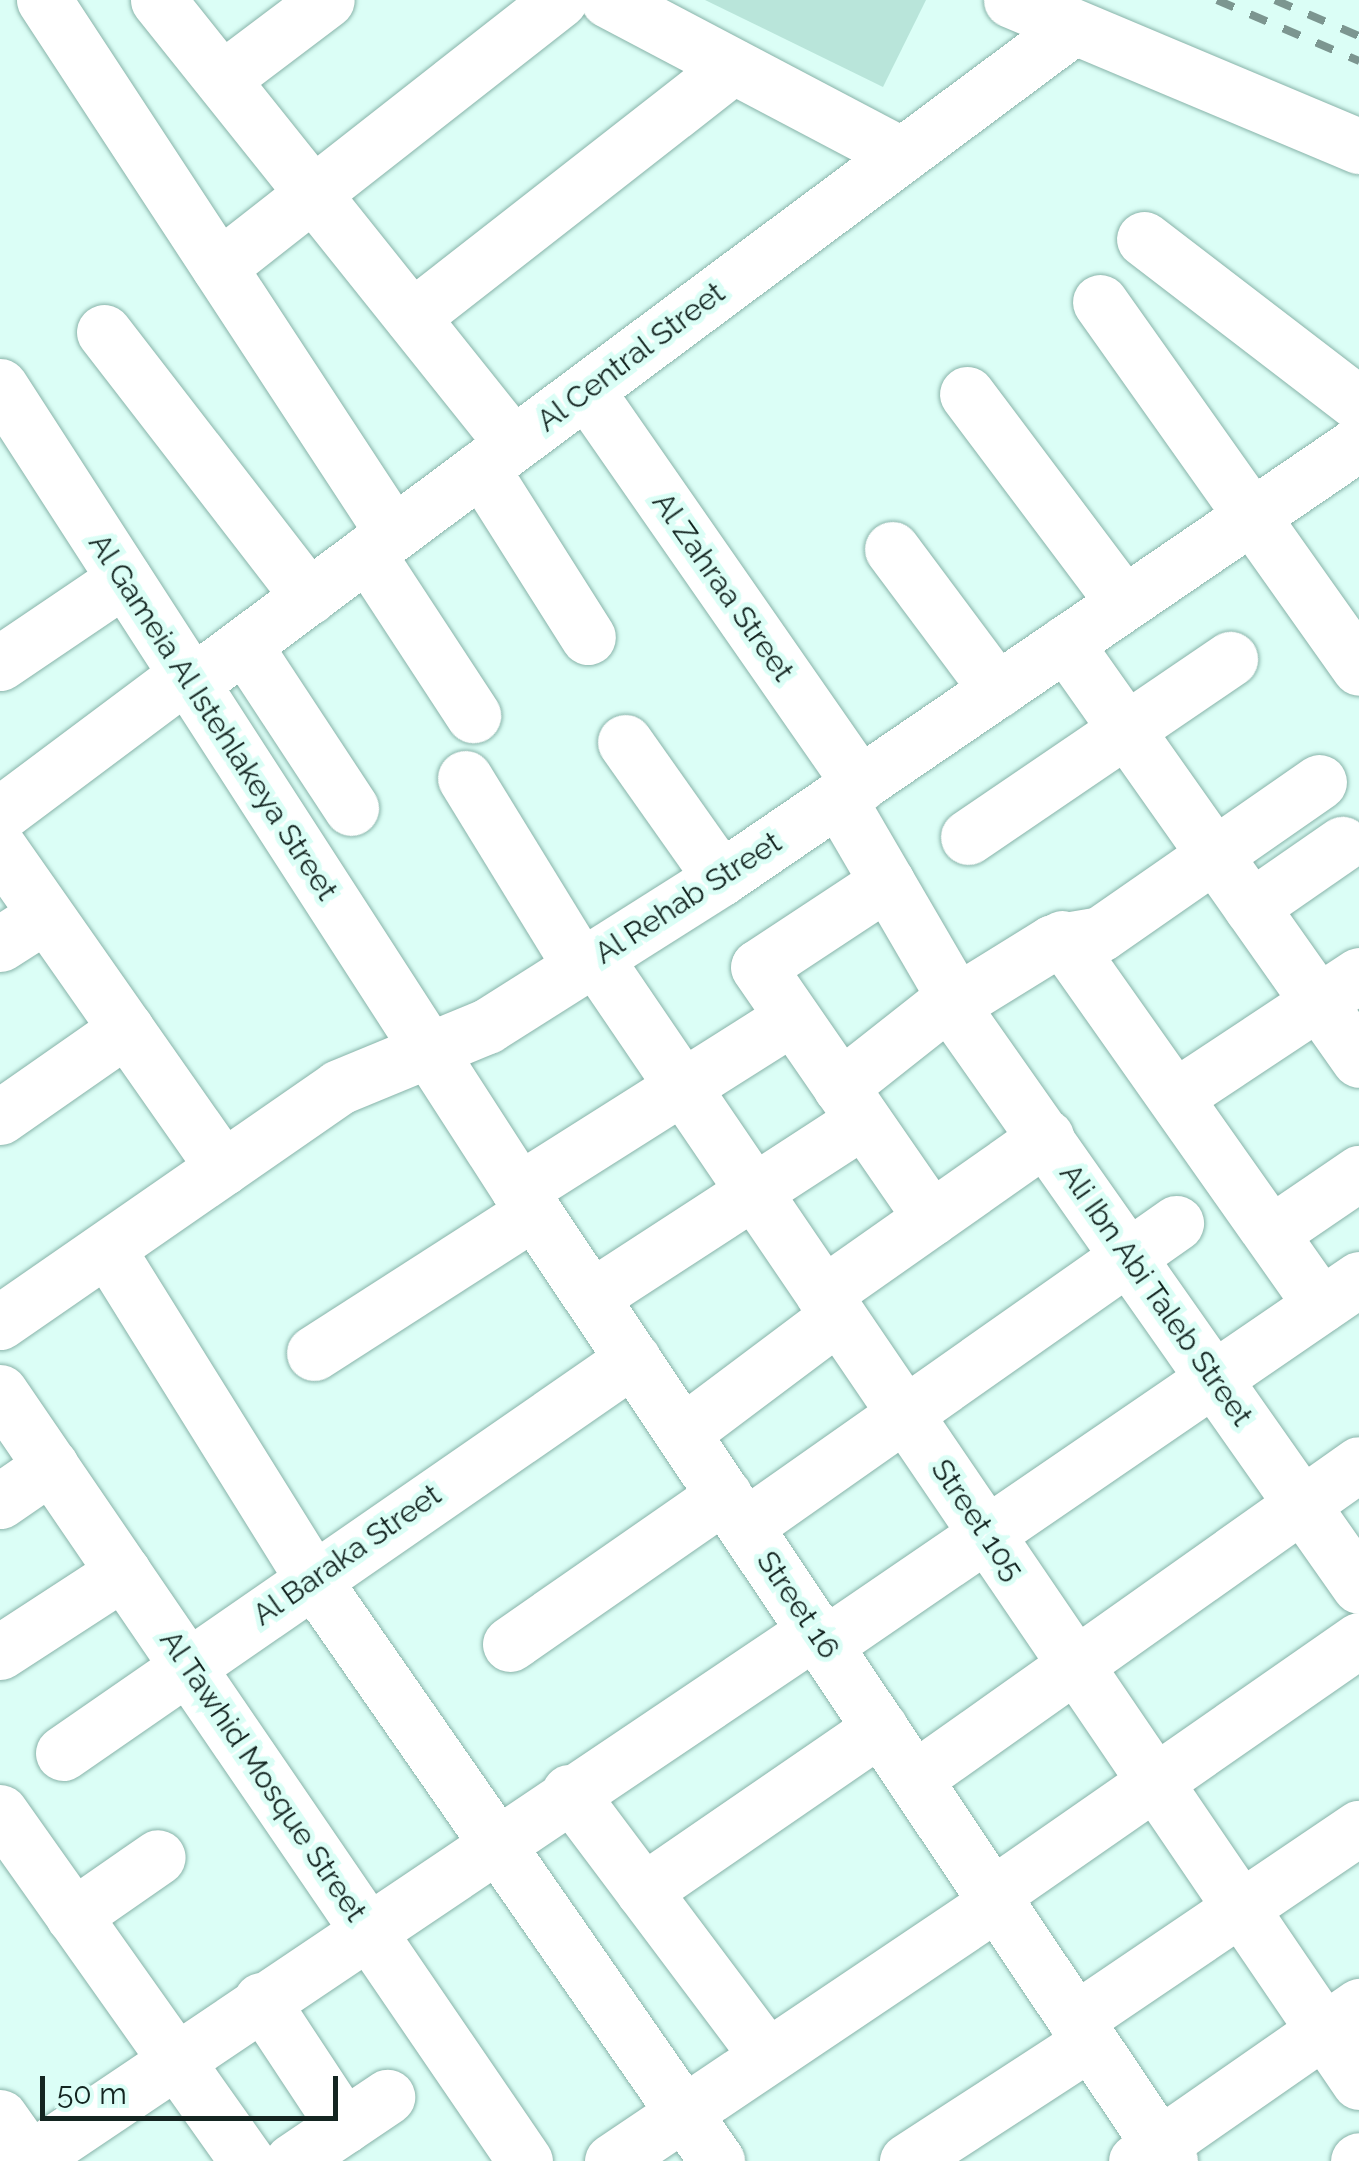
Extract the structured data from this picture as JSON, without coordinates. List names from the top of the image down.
{
  "streets": {
    "street": [
      "Al Central Street",
      "Al Zahraa Street",
      "Al Gameia Al Istehlakeya Street",
      "Al Rehab Street",
      "Ali Ibn Abi Taleb Street",
      "Street 105",
      "Al Baraka Street",
      "Street 16",
      "Al Tawhid Mosque Street"
    ]
  },
  "crossings": [
    ["Al Central Street", "Al Zahraa Street"],
    ["Al Central Street", "Al Gameia Al Istehlakeya Street"],
    ["Al Zahraa Street", "Al Rehab Street"],
    ["Al Zahraa Street", "Ali Ibn Abi Taleb Street"],
    ["Al Gameia Al Istehlakeya Street", "Al Rehab Street"],
    ["Al Gameia Al Istehlakeya Street", "Street 16"],
    ["Al Rehab Street", "Street 105"],
    ["Al Rehab Street", "Street 16"],
    ["Al Baraka Street", "Street 16"],
    ["Al Baraka Street", "Al Tawhid Mosque Street"]
  ],
  "scale_bar": "50 m"
}
